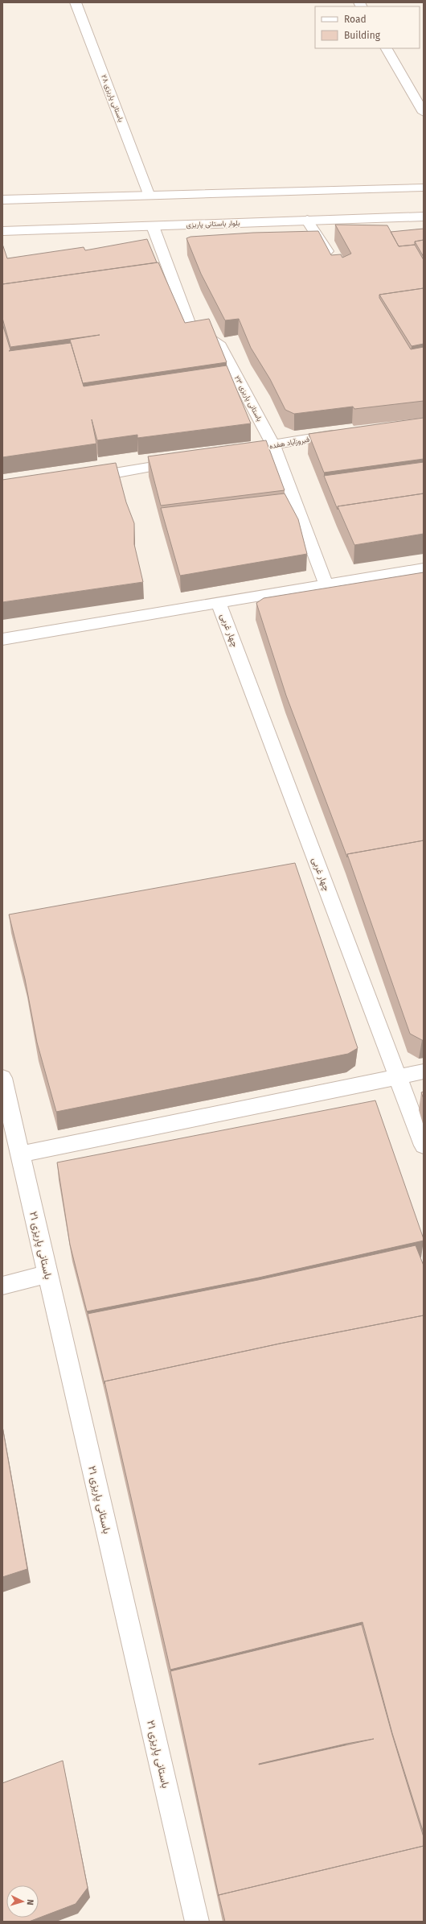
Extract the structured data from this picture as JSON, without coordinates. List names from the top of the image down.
{
  "streets": {
    "street": [
      "باستانی پاریزی ۲۸",
      "بلوار باستانی پاریزی",
      "باستانی پاریزی ۲۳",
      "فیروزآباد هفده",
      "چهار غربی",
      "باستانی پاریزی ۲۱"
    ]
  },
  "crossings": [
    ["بلوار باستانی پاریزی", "باستانی پاریزی ۲۳"],
    ["باستانی پاریزی ۲۳", "فیروزآباد هفده"]
  ],
  "legend": ["Road", "Building"],
  "north": "right"
}
